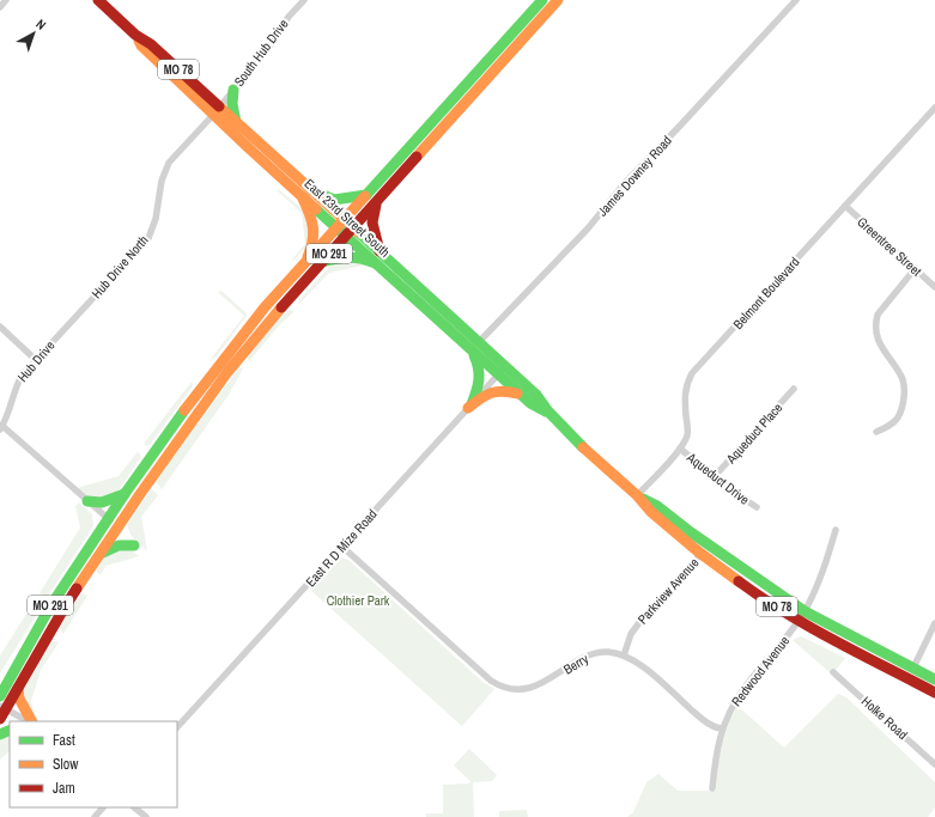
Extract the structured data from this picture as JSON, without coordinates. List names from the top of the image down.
{
  "streets": {
    "main road": ["MO 78", "East 23rd Street South", "MO 291"],
    "street": [
      "South Hub Drive",
      "James Downey Road",
      "Greentree Street",
      "Hub Drive North",
      "Belmont Boulevard",
      "Hub Drive",
      "Aqueduct Place",
      "Aqueduct Drive",
      "East R D Mize Road",
      "Parkview Avenue",
      "Berry",
      "Redwood Avenue",
      "Holke Road"
    ]
  },
  "crossings": [
    ["South Hub Drive", "East 23rd Street South"],
    ["South Hub Drive", "Hub Drive North"],
    ["MO 78", "East 23rd Street South"],
    ["MO 78", "Belmont Boulevard"],
    ["MO 78", "Parkview Avenue"],
    ["MO 78", "Redwood Avenue"],
    ["James Downey Road", "East 23rd Street South"],
    ["East 23rd Street South", "MO 291"],
    ["East 23rd Street South", "Hub Drive North"],
    ["East 23rd Street South", "Belmont Boulevard"],
    ["East 23rd Street South", "East R D Mize Road"],
    ["Greentree Street", "Belmont Boulevard"],
    ["Hub Drive North", "Hub Drive"],
    ["Belmont Boulevard", "Aqueduct Drive"],
    ["Aqueduct Place", "Aqueduct Drive"],
    ["East R D Mize Road", "Berry"],
    ["Parkview Avenue", "Berry"],
    ["Berry", "Redwood Avenue"]
  ],
  "parks": ["Clothier Park"],
  "legend": ["Fast", "Slow", "Jam"],
  "north": "top right"
}
